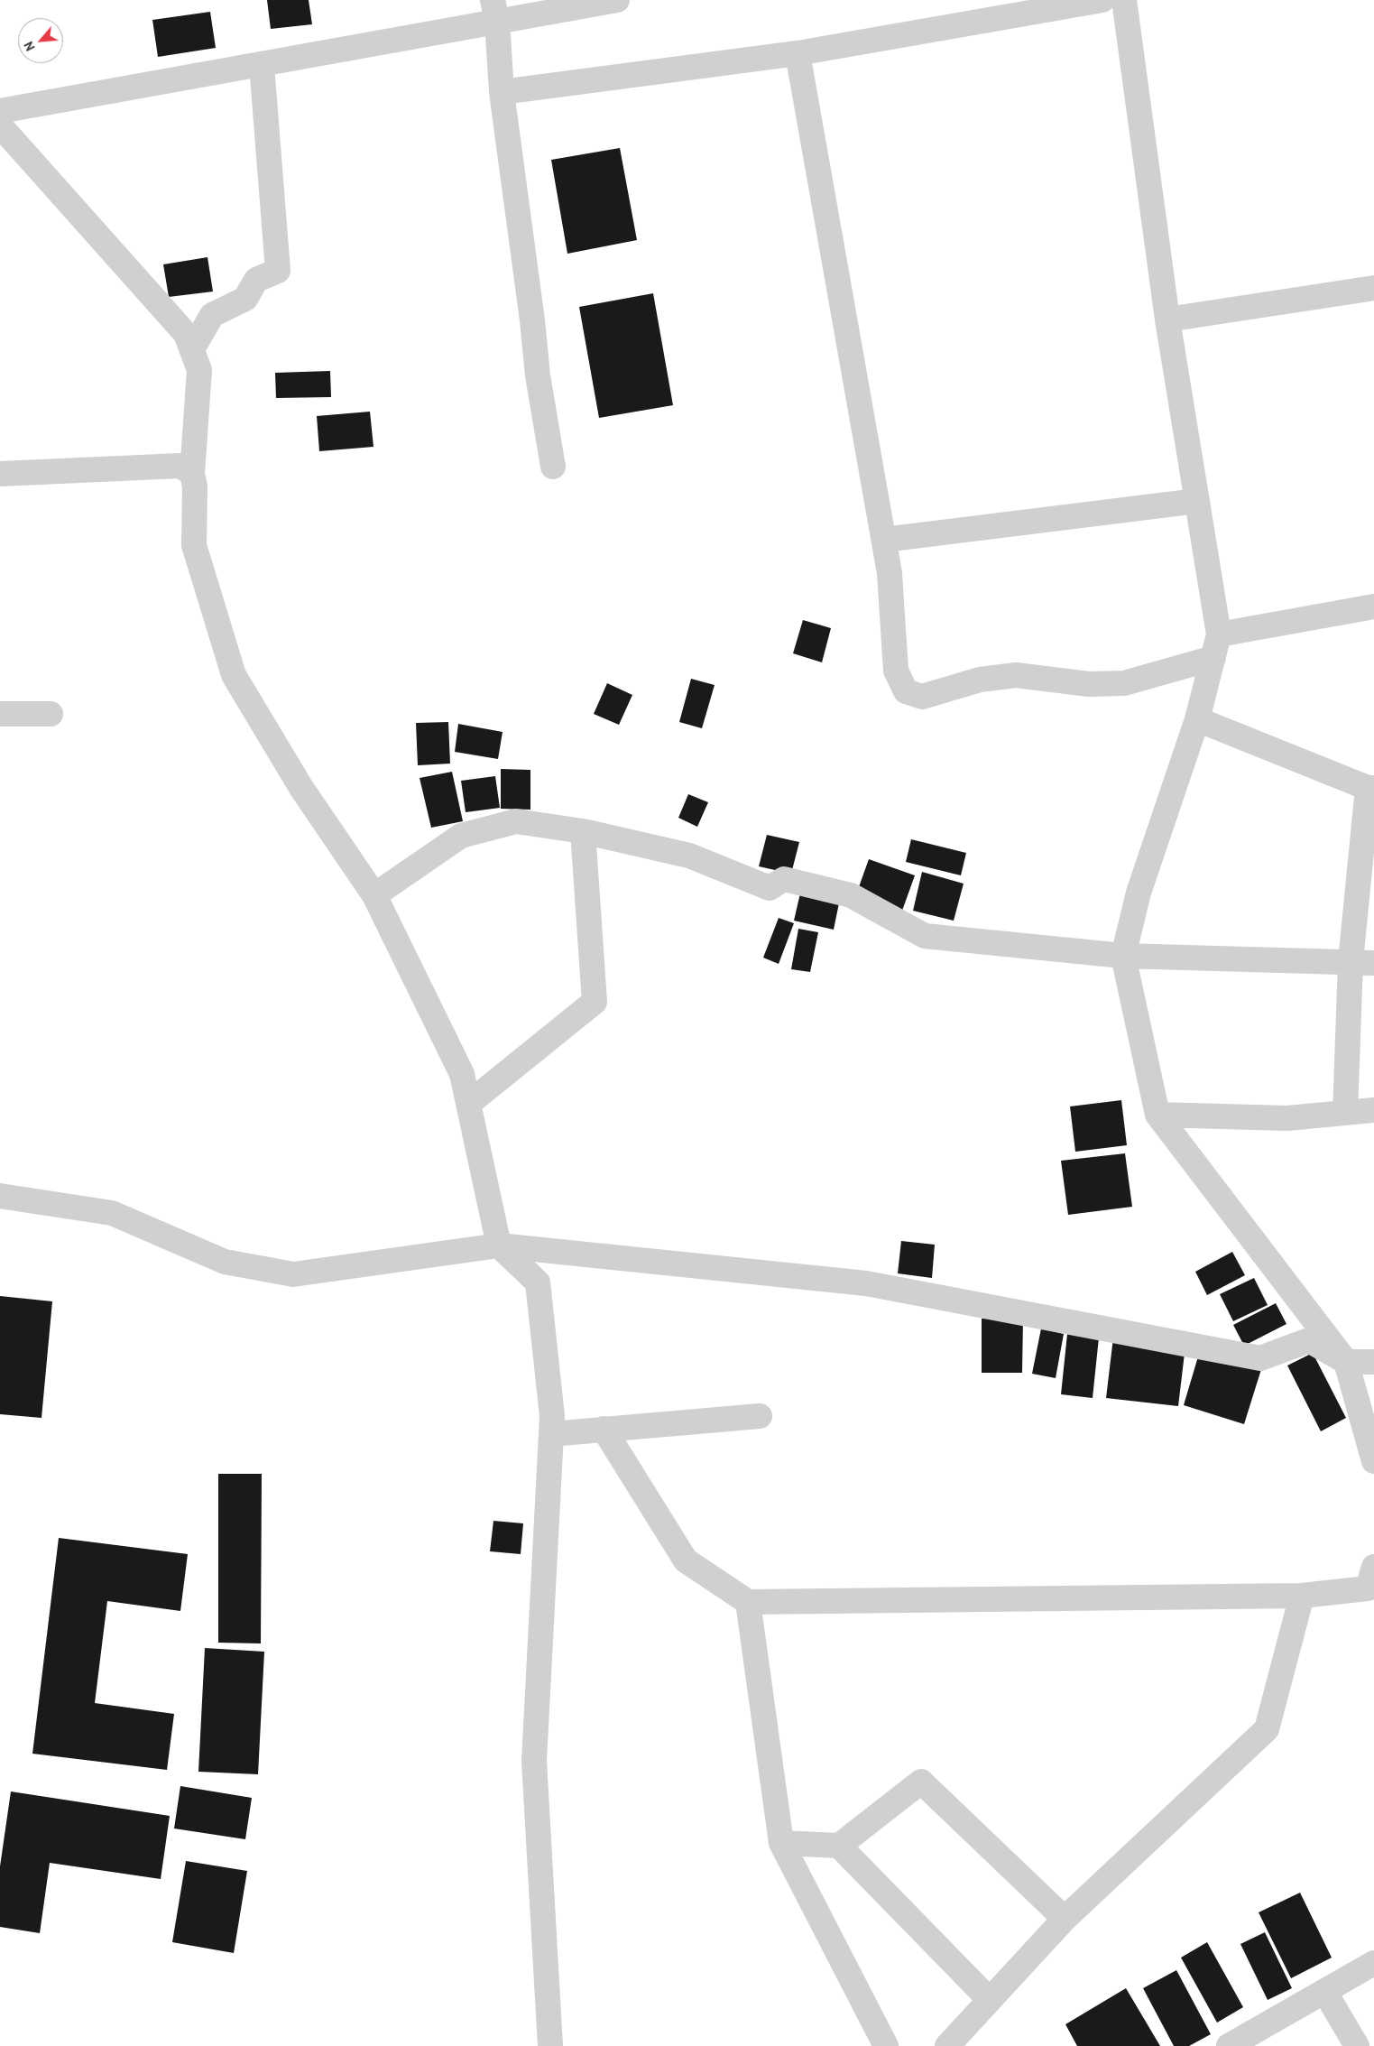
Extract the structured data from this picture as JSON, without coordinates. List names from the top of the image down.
{
  "north": "bottom left"
}
